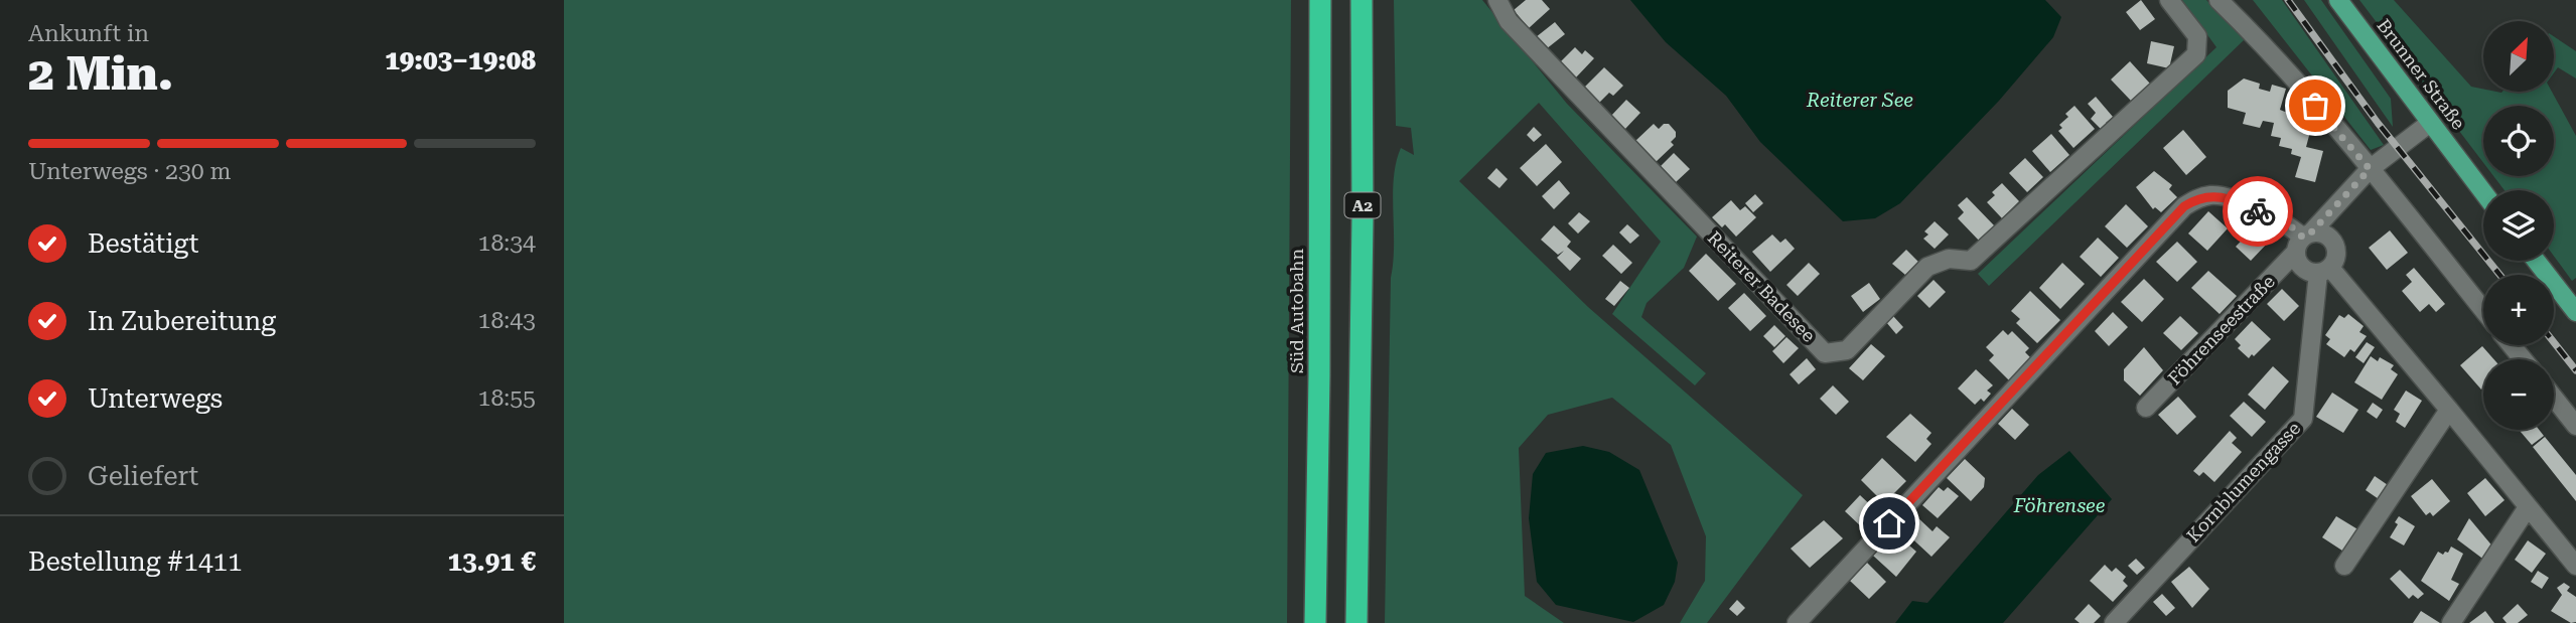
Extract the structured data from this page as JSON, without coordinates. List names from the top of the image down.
{
  "streets": {
    "highway": ["A2", "Süd Autobahn"],
    "main road": ["Brunner Straße"],
    "street": ["Reiterer Badesee", "Föhrenseestraße", "Kornblumengasse"]
  },
  "crossings": [
    ["Föhrenseestraße", "Kornblumengasse"]
  ],
  "water": ["Reiterer See", "Föhrensee"],
  "north": "top right",
  "page": {
    "heading": ["2 Min.", "Ankunft in", "19:03–19:08"],
    "panel": ["Bestellung #1411", "13.91 €"],
    "map_buttons": ["+", "−"],
    "bar": "Unterwegs · 230 m",
    "list": [
      ["Bestätigt", "18:34"],
      ["In Zubereitung", "18:43"],
      ["Unterwegs", "18:55"],
      "Geliefert"
    ]
  }
}
